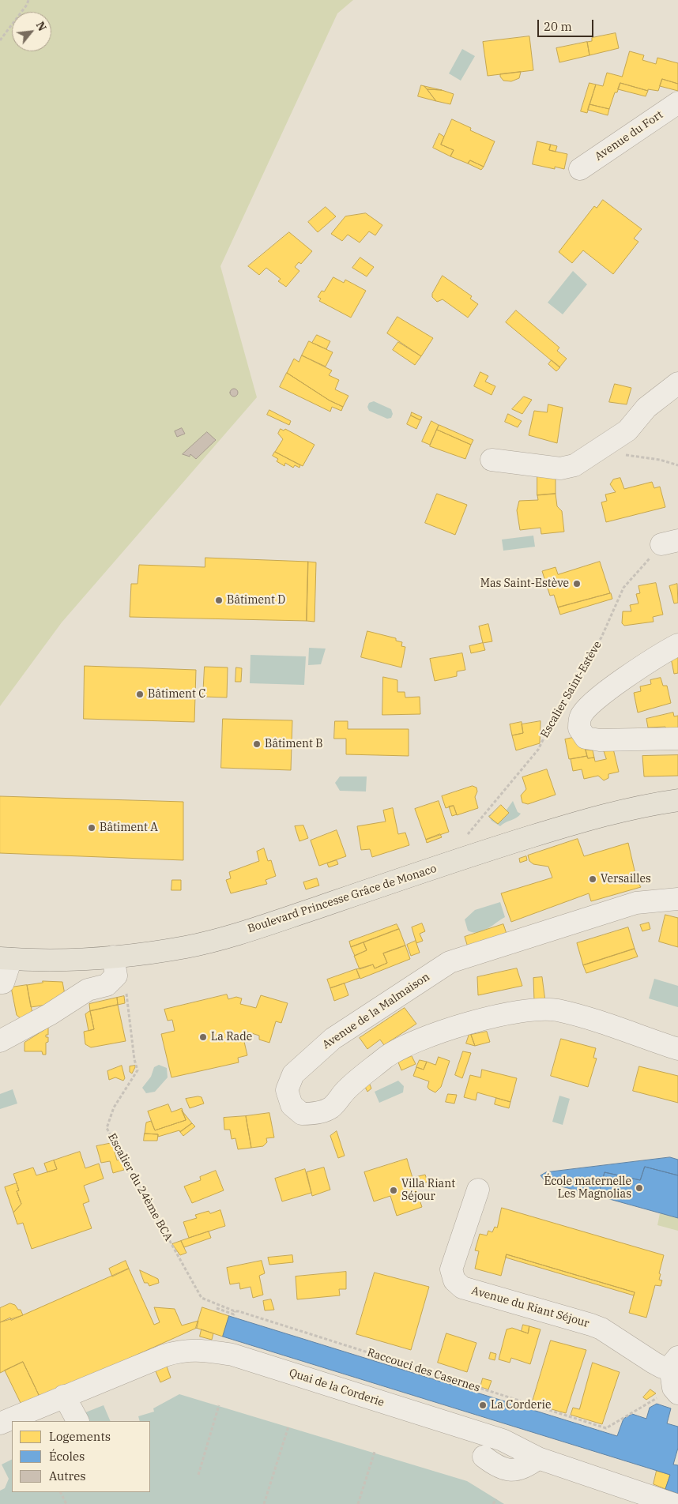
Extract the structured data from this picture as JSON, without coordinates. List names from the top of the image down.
{
  "streets": {
    "main road": ["Boulevard Princesse Grâce de Monaco"],
    "street": [
      "Avenue du Fort",
      "Avenue de la Malmaison",
      "Avenue du Riant Séjour",
      "Quai de la Corderie"
    ],
    "path": ["Escalier Saint-Estève", "Escalier du 24ème BCA", "Raccouci des Casernes"]
  },
  "crossings": [
    ["Escalier Saint-Estève", "Boulevard Princesse Grâce de Monaco"],
    ["Boulevard Princesse Grâce de Monaco", "Escalier du 24ème BCA"],
    ["Escalier du 24ème BCA", "Raccouci des Casernes"]
  ],
  "places": [
    "Mas Saint-Estève",
    "Bâtiment D",
    "Bâtiment C",
    "Bâtiment B",
    "Bâtiment A",
    "Versailles",
    "La Rade",
    "École maternelle Les Magnolias",
    "Villa Riant Séjour",
    "La Corderie"
  ],
  "legend": ["Logements", "Écoles", "Autres"],
  "scale_bar": "20 m",
  "north": "top right"
}
